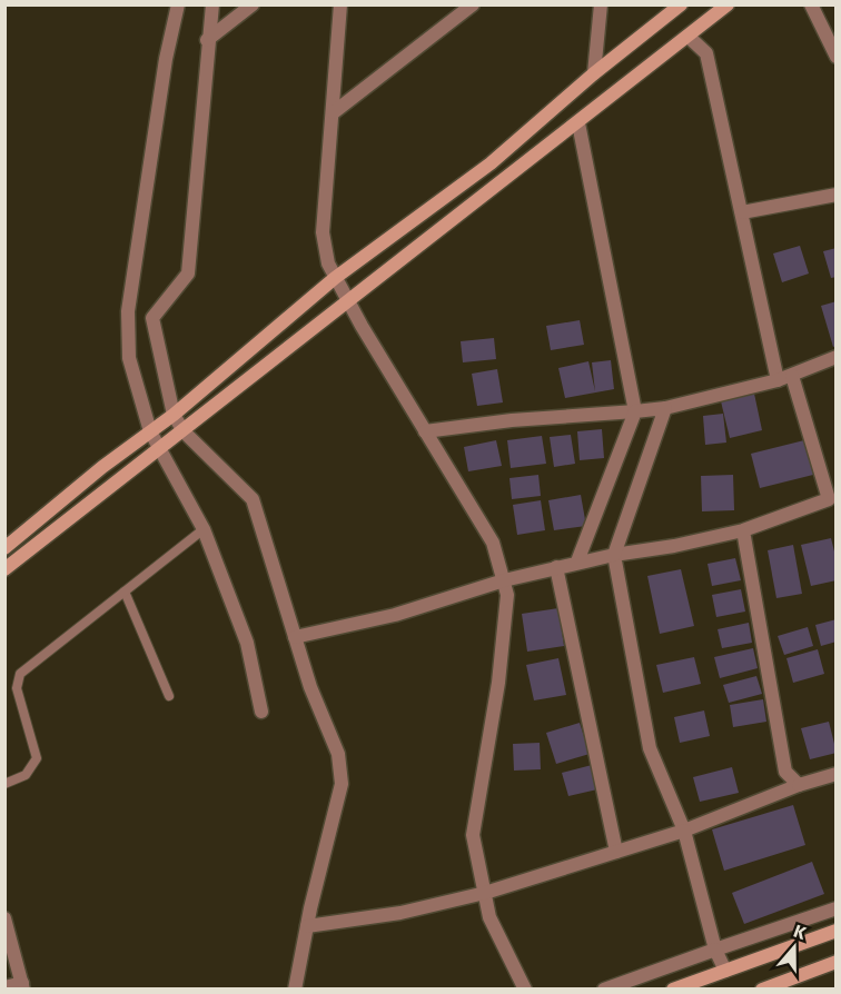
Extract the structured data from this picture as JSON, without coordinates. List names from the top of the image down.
{
  "north": "top"
}
